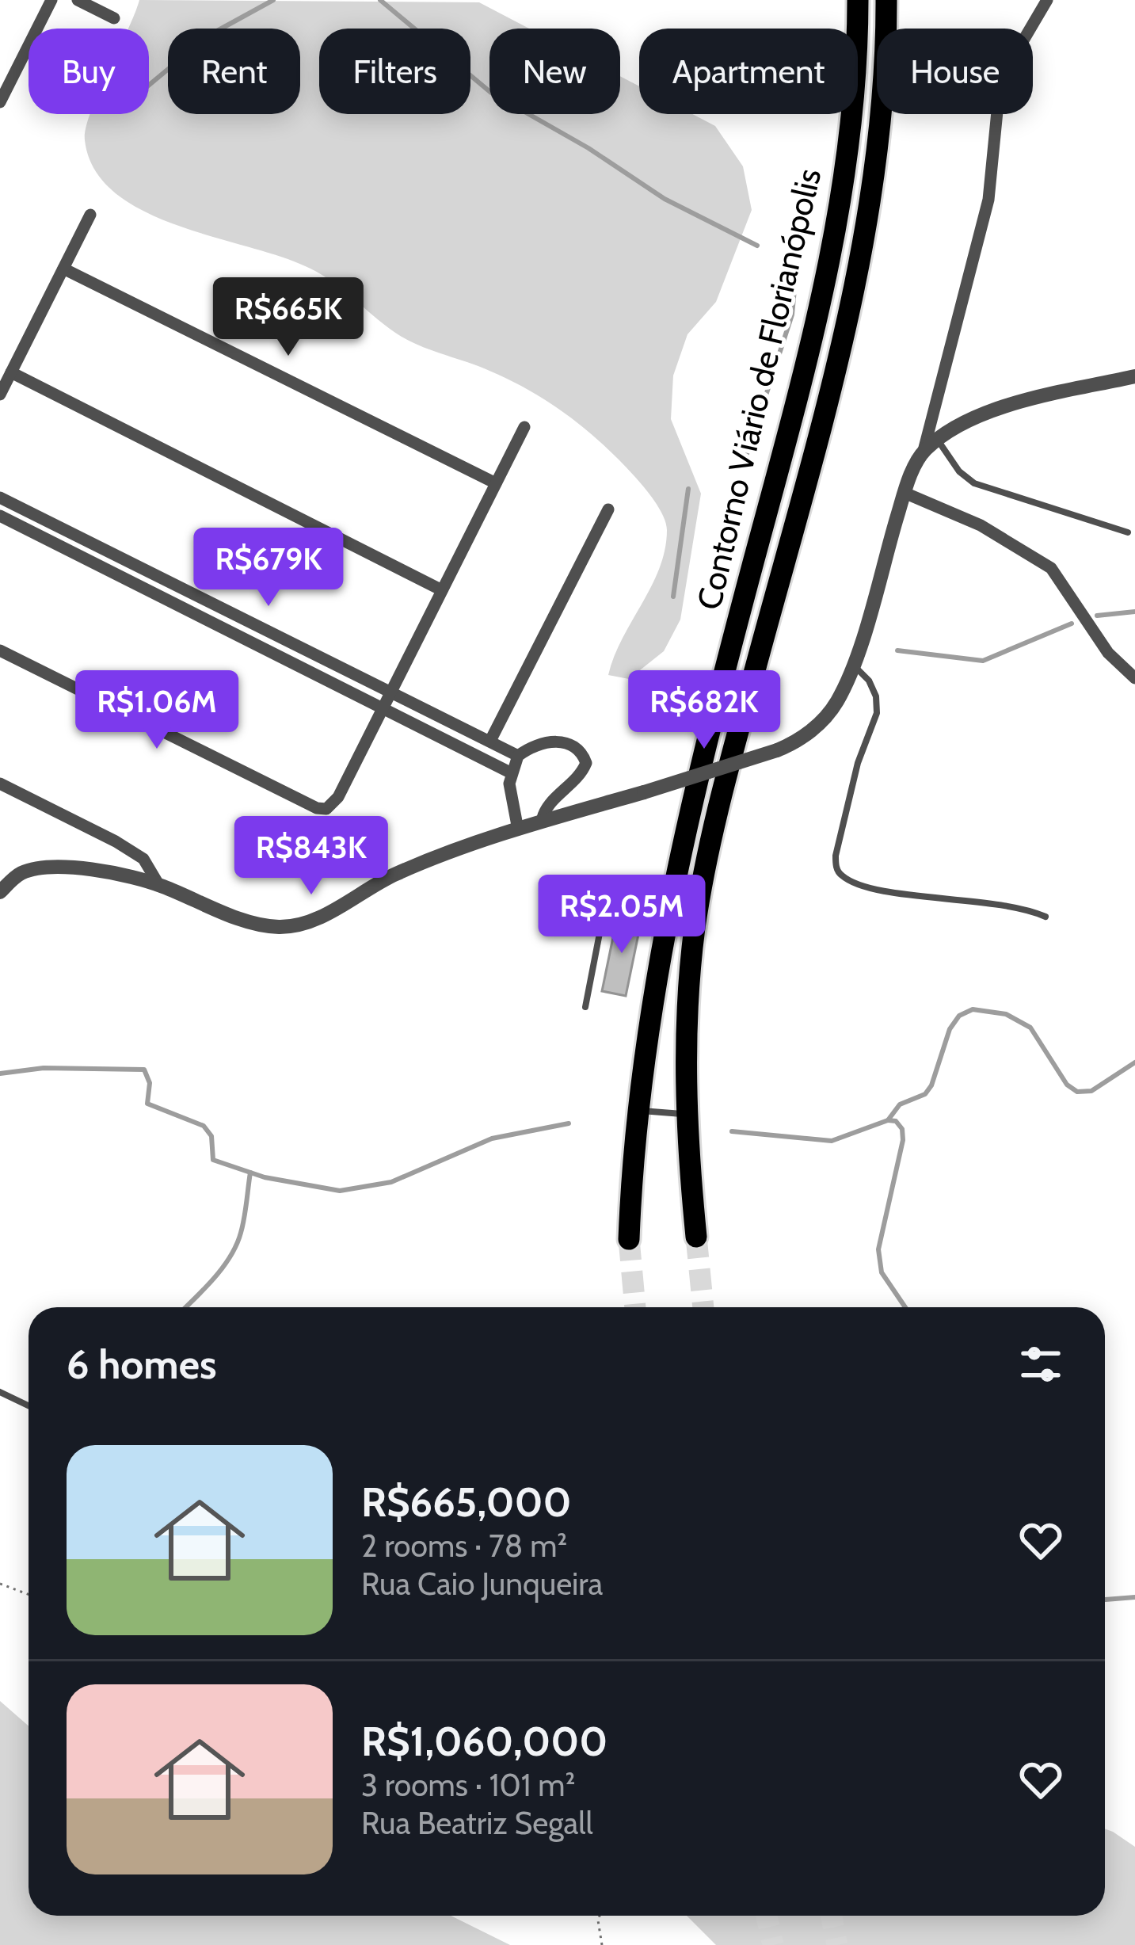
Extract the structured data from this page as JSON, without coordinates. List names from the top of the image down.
{
  "streets": {
    "highway": ["Contorno Viário de Florianópolis"]
  },
  "page": {
    "chip": [
      "Buy",
      "Rent",
      "Filters",
      "New",
      "Apartment",
      "House"
    ],
    "price": [
      "R$665K",
      "R$679K",
      "R$1.06M",
      "R$682K",
      "R$843K",
      "R$2.05M"
    ],
    "heading": "6 homes",
    "list": [
      {
        "name": "R$665,000",
        "note": "2 rooms · 78 m² · Rua Caio Junqueira"
      },
      {
        "name": "R$1,060,000",
        "note": "3 rooms · 101 m² · Rua Beatriz Segall"
      }
    ]
  }
}
